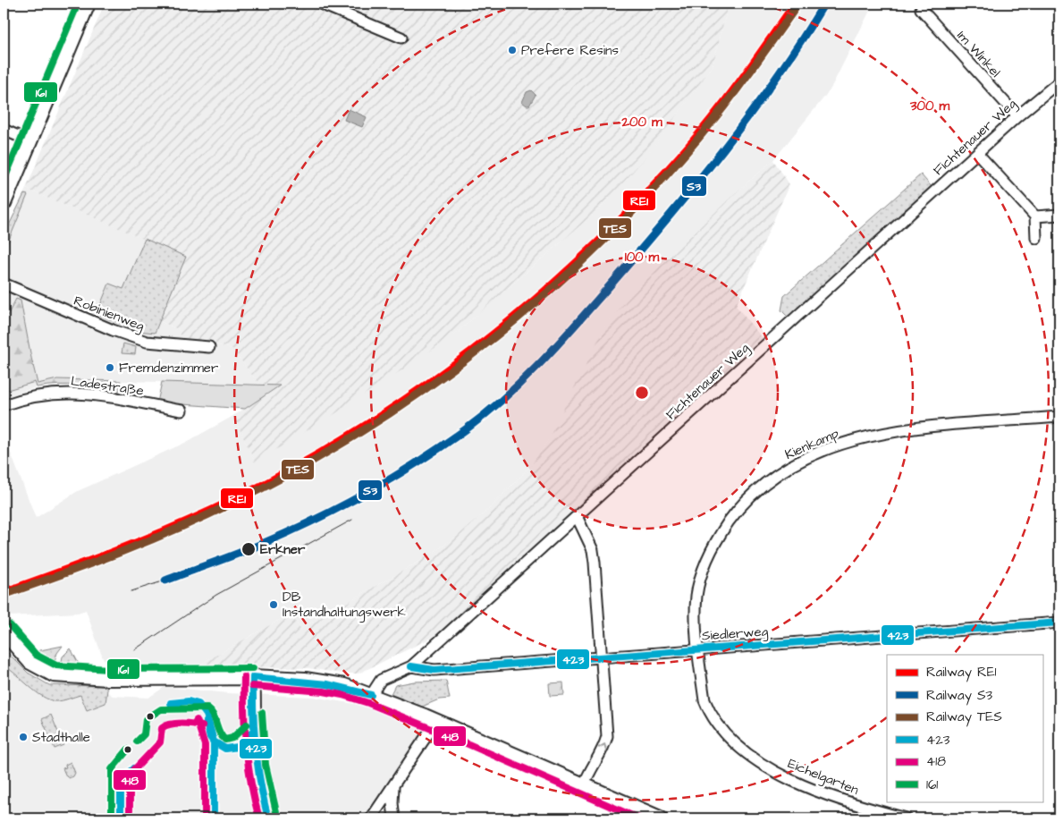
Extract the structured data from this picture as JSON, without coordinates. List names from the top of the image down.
{
  "streets": {
    "street": [
      "Im Winkel",
      "Fichtenauer Weg",
      "Robinienweg",
      "Ladestraße",
      "Kienkamp",
      "Siedlerweg",
      "Eichelgarten"
    ]
  },
  "crossings": [
    ["Im Winkel", "Fichtenauer Weg"],
    ["Fichtenauer Weg", "Siedlerweg"],
    ["Kienkamp", "Siedlerweg"],
    ["Kienkamp", "Eichelgarten"],
    ["Siedlerweg", "Eichelgarten"]
  ],
  "places": [
    "Prefere Resins",
    "Fremdenzimmer",
    "Erkner",
    "DB Instandhaltungswerk",
    "Stadthalle"
  ],
  "lines": [
    "rail line RE1",
    "rail line S3",
    "transit line 161",
    "rail line TES",
    "transit line 423",
    "transit line 418"
  ],
  "legend": [
    "Railway RE1",
    "Railway S3",
    "Railway TES",
    "423",
    "418",
    "161"
  ],
  "rings": ["300 m", "200 m", "100 m"]
}
